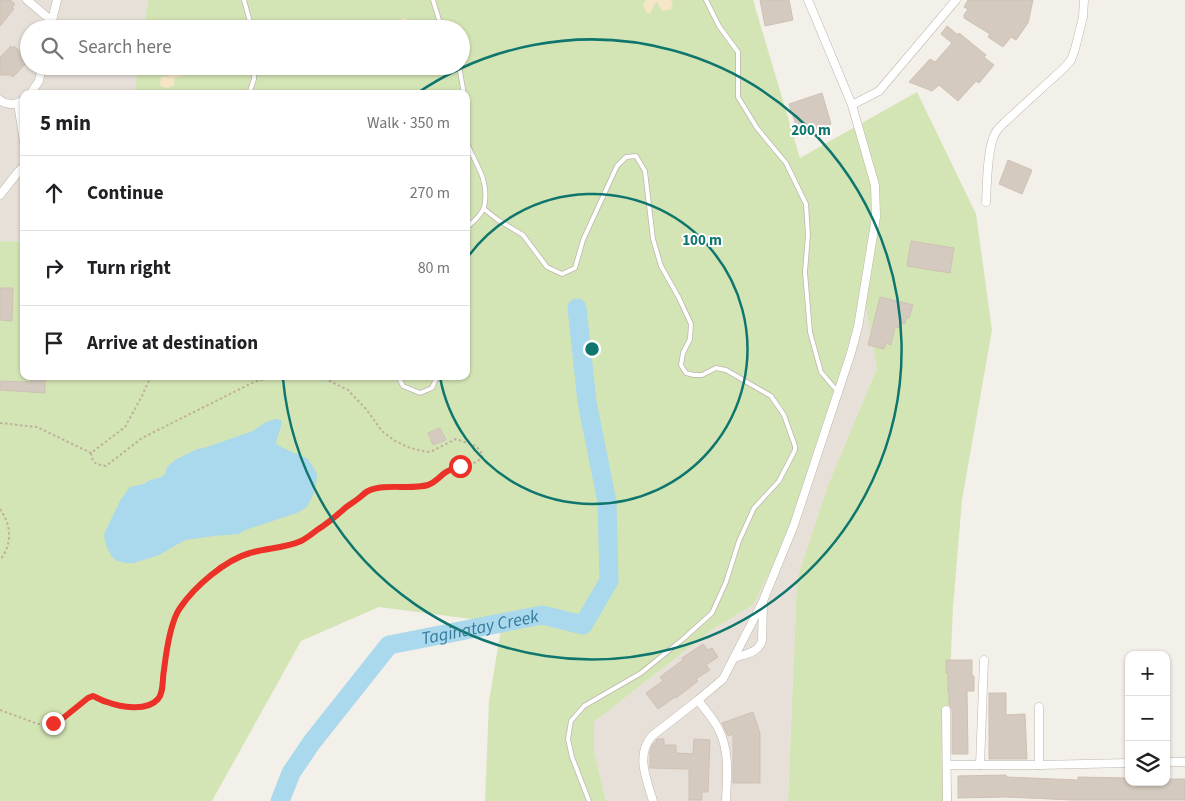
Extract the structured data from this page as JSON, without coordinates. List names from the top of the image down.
{
  "water": ["Taginatay Creek"],
  "page": {
    "search": "Search here",
    "heading": ["5 min", "Walk · 350 m"],
    "list": [
      ["Continue", "270 m"],
      ["Turn right", "80 m"],
      "Arrive at destination"
    ],
    "map_buttons": ["+", "−"]
  },
  "rings": ["200 m", "100 m"]
}
